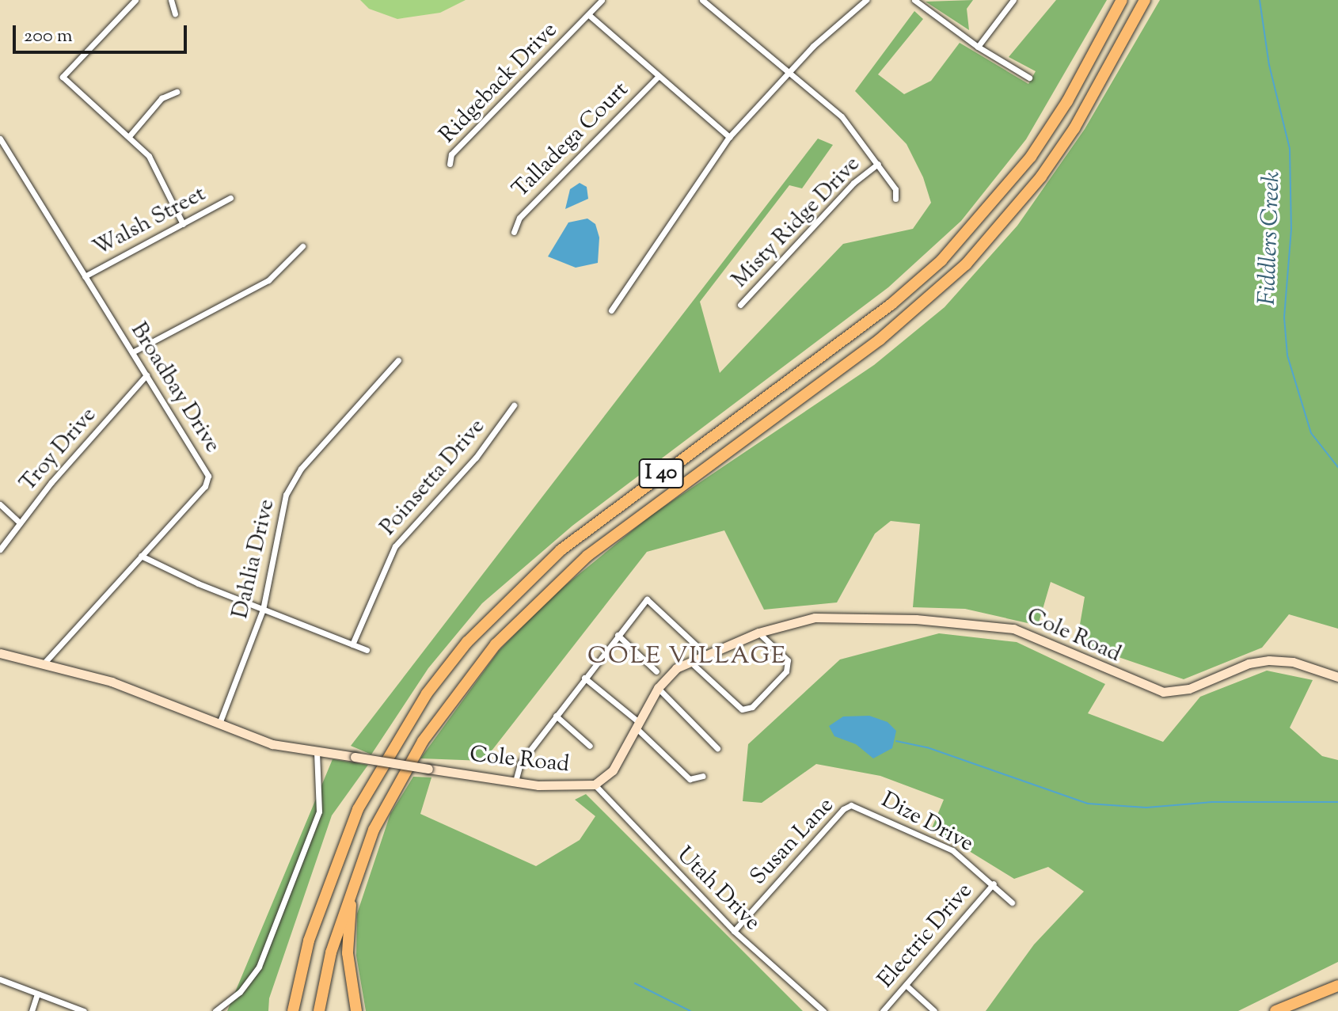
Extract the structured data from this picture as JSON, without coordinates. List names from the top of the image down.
{
  "streets": {
    "highway": ["I 40"],
    "street": [
      "Ridgeback Drive",
      "Talladega Court",
      "Walsh Street",
      "Misty Ridge Drive",
      "Broadbay Drive",
      "Troy Drive",
      "Poinsetta Drive",
      "Dahlia Drive",
      "Cole Road",
      "Dize Drive",
      "Susan Lane",
      "Utah Drive",
      "Electric Drive"
    ]
  },
  "crossings": [
    ["Walsh Street", "Broadbay Drive"],
    ["Broadbay Drive", "Troy Drive"],
    ["Broadbay Drive", "Cole Road"],
    ["Dahlia Drive", "Cole Road"],
    ["Cole Road", "Utah Drive"],
    ["Dize Drive", "Susan Lane"],
    ["Dize Drive", "Electric Drive"],
    ["Susan Lane", "Utah Drive"]
  ],
  "districts": ["COLE VILLAGE"],
  "water": ["Fiddlers Creek"],
  "scale_bar": "200 m"
}
